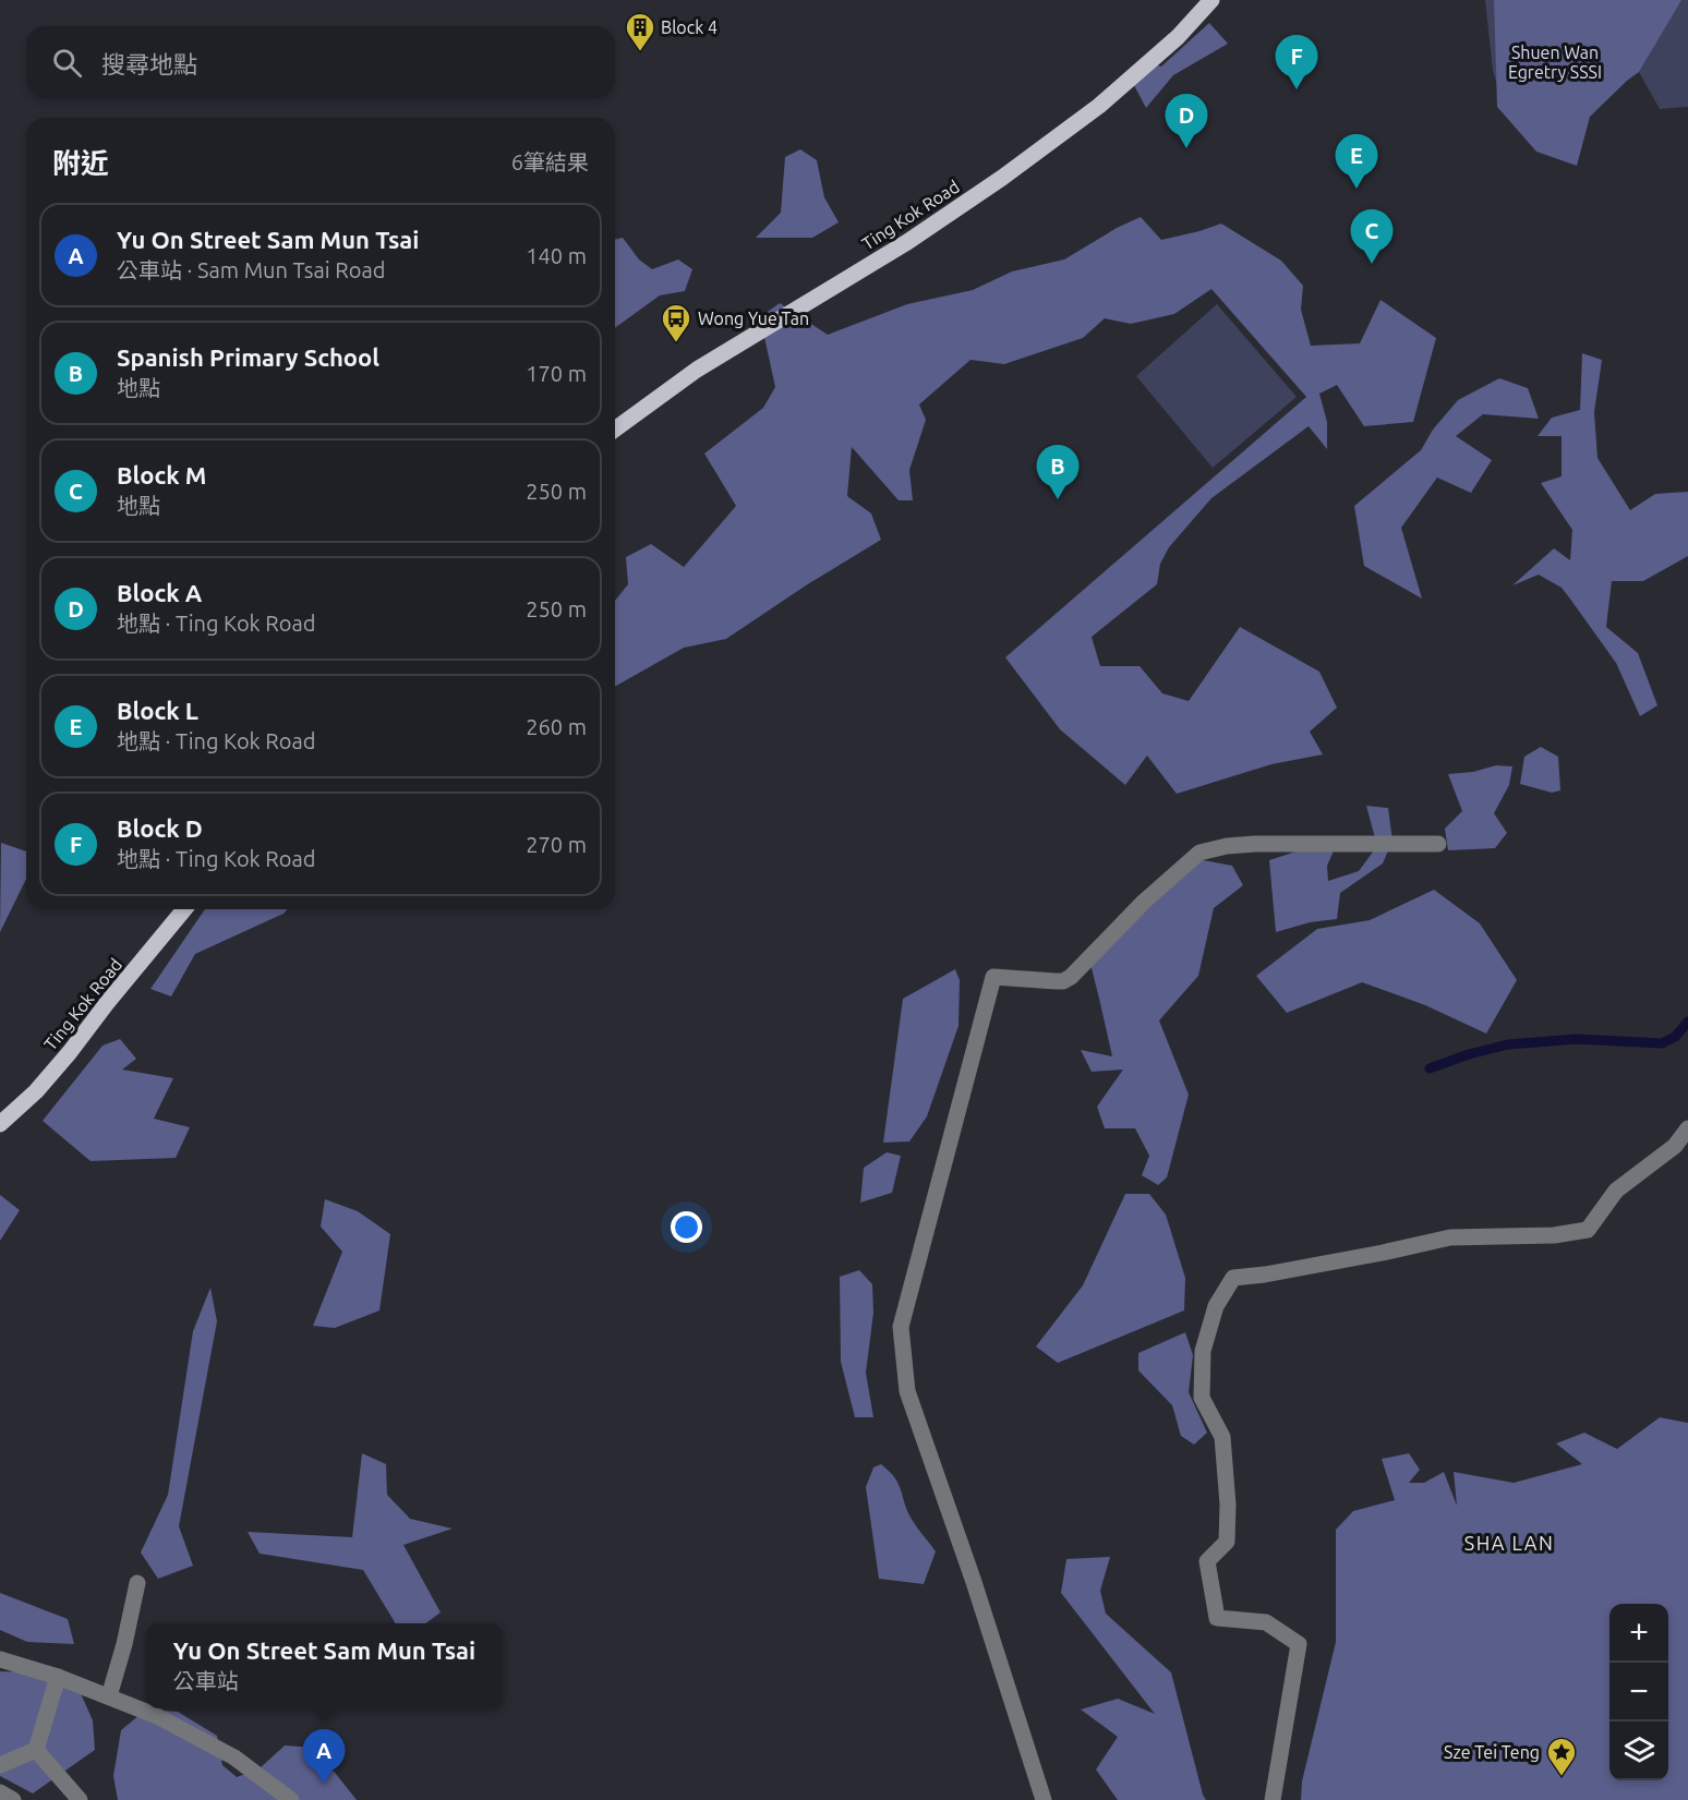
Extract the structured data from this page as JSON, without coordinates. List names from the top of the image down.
{
  "streets": {
    "main road": ["Ting Kok Road"]
  },
  "districts": ["SHA LAN"],
  "parks": ["Shuen Wan Egretry SSSI"],
  "places": {
    "building": ["Block 4"],
    "bus stop": ["Wong Yue Tan"],
    "place": ["Sze Tei Teng"]
  },
  "page": {
    "search": "搜尋地點",
    "pins": [
      "F",
      "D",
      "E",
      "C",
      "B",
      "A"
    ],
    "heading": ["附近", "6筆結果"],
    "list": [
      {
        "mark": "A",
        "name": "Yu On Street Sam Mun Tsai",
        "note": "公車站 · Sam Mun Tsai Road",
        "value": "140 m"
      },
      {
        "mark": "B",
        "name": "Spanish Primary School",
        "note": "地點",
        "value": "170 m"
      },
      {
        "mark": "C",
        "name": "Block M",
        "note": "地點",
        "value": "250 m"
      },
      {
        "mark": "D",
        "name": "Block A",
        "note": "地點 · Ting Kok Road",
        "value": "250 m"
      },
      {
        "mark": "E",
        "name": "Block L",
        "note": "地點 · Ting Kok Road",
        "value": "260 m"
      },
      {
        "mark": "F",
        "name": "Block D",
        "note": "地點 · Ting Kok Road",
        "value": "270 m"
      }
    ],
    "map_buttons": ["+", "−"],
    "popup": ["Yu On Street Sam Mun Tsai", "公車站"]
  }
}
